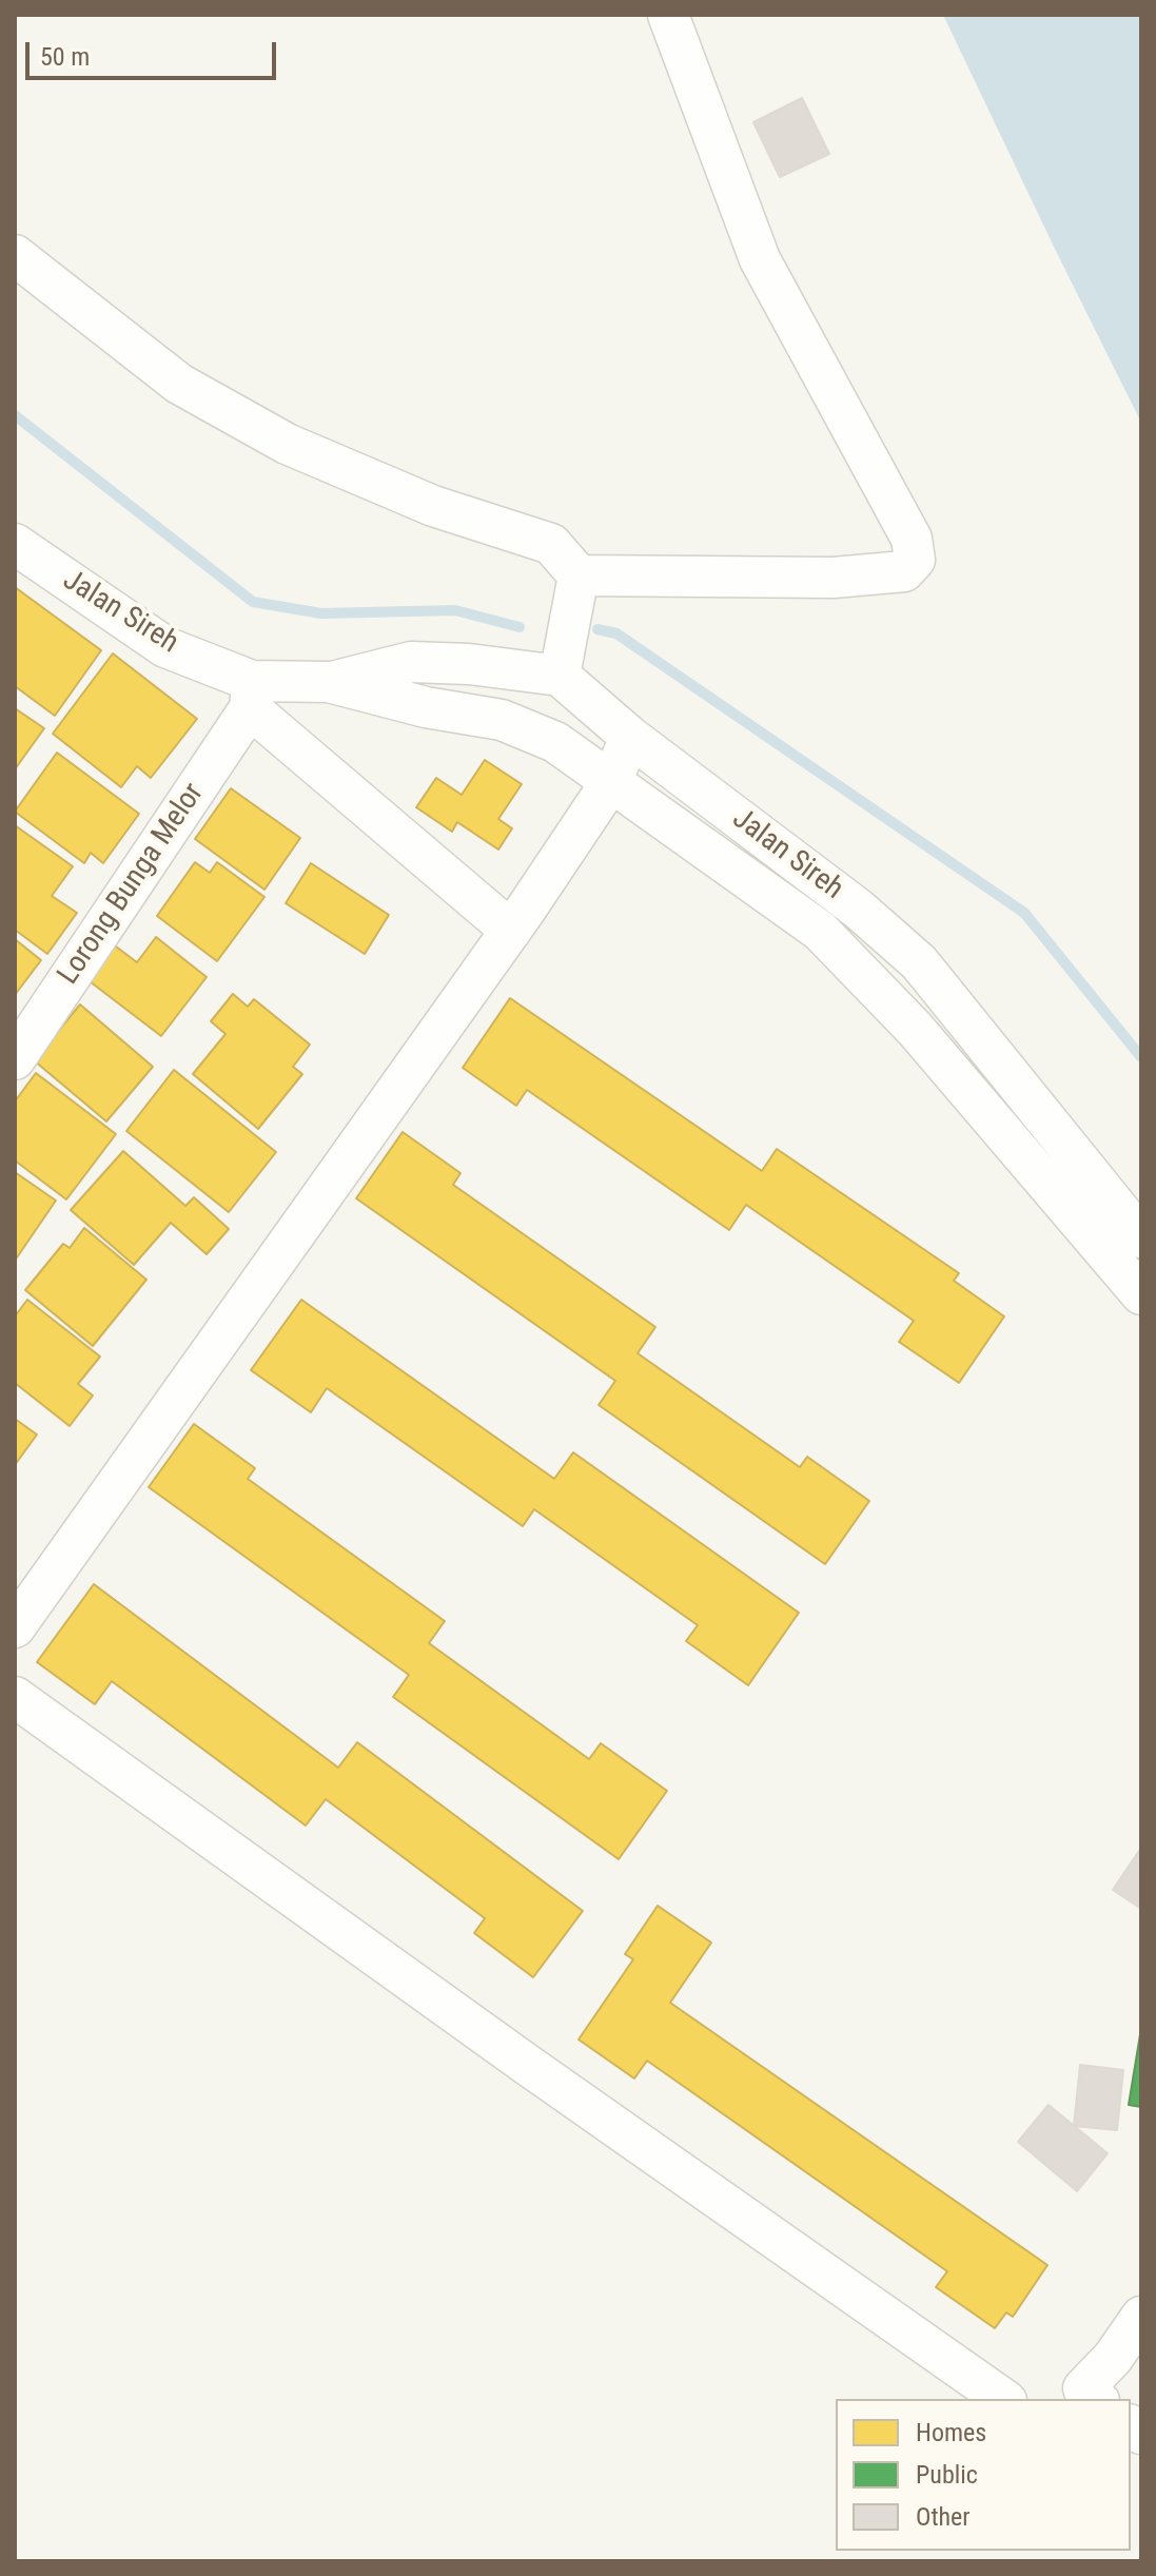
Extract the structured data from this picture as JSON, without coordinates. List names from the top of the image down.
{
  "streets": {
    "street": ["Jalan Sireh", "Lorong Bunga Melor"]
  },
  "crossings": [
    ["Jalan Sireh", "Lorong Bunga Melor"]
  ],
  "legend": ["Homes", "Public", "Other"],
  "scale_bar": "50 m"
}
